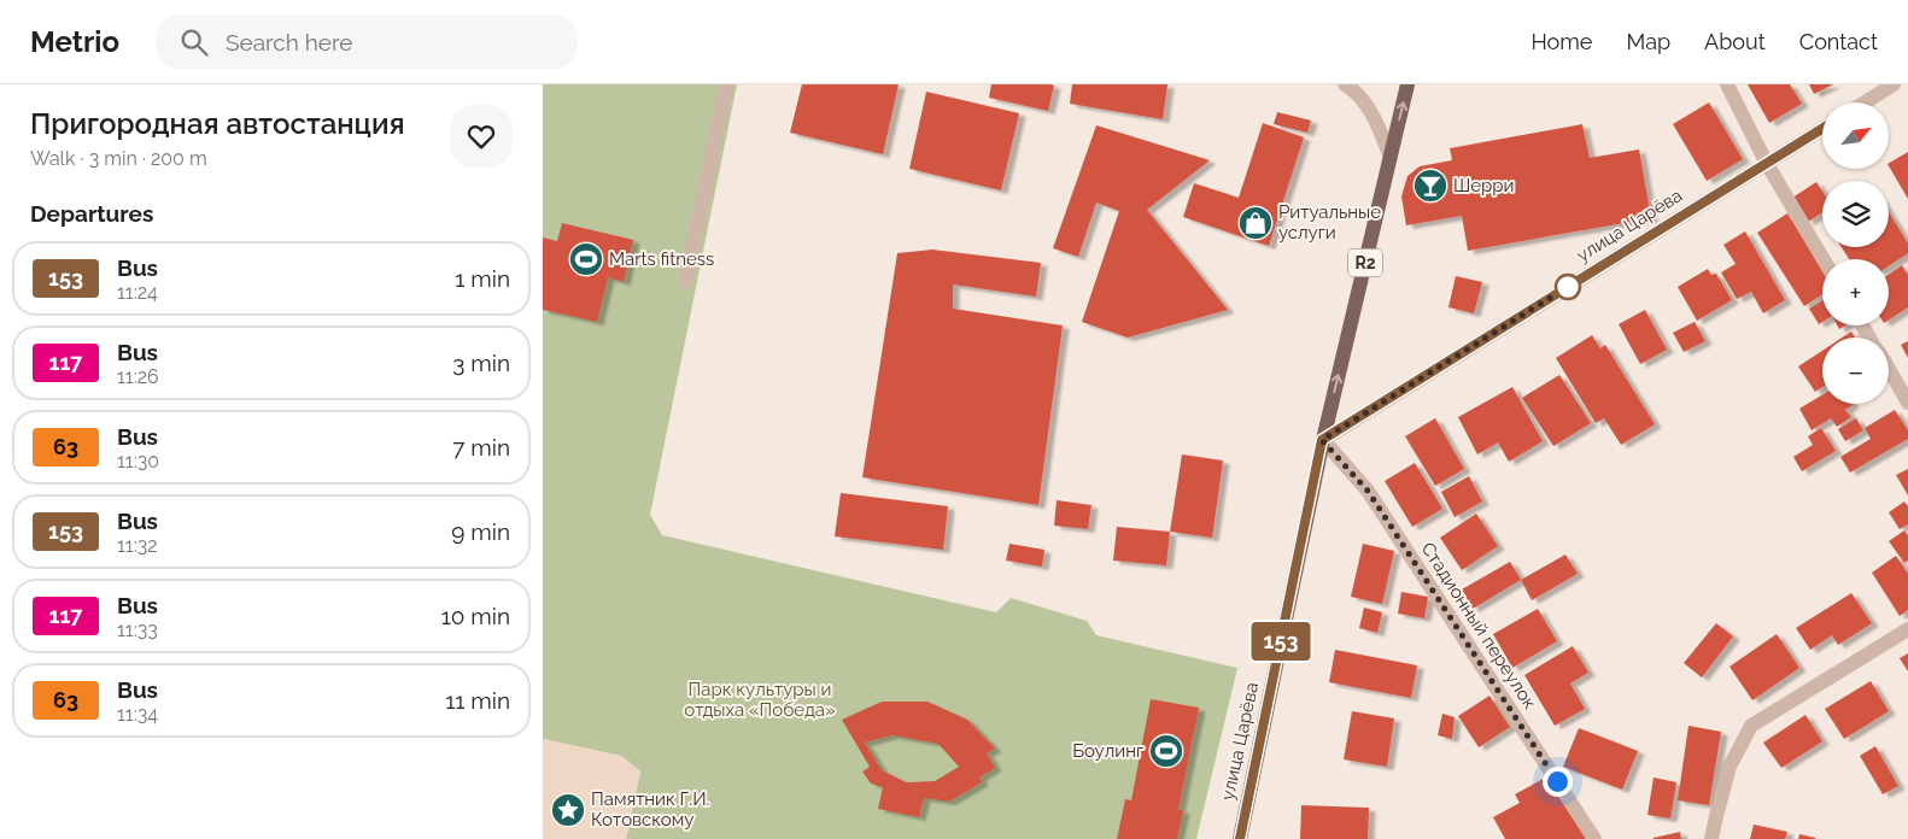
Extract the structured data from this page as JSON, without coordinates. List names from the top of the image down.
{
  "streets": {
    "main road": ["улица Царёва", "R2"],
    "street": ["Стадионный переулок"]
  },
  "crossings": [
    ["улица Царёва", "Стадионный переулок"]
  ],
  "parks": ["Парк культуры и отдыха «Победа»"],
  "places": {
    "bar": ["Шерри"],
    "shop": ["Ритуальные услуги"],
    "sports": ["Marts fitness", "Боулинг"],
    "place": ["Памятник Г.И. Котовскому"]
  },
  "lines": ["bus line 153"],
  "north": "top right",
  "page": {
    "header": "Metrio",
    "search": "Search here",
    "nav": [
      "Home",
      "Map",
      "About",
      "Contact"
    ],
    "heading": [
      ["Пригородная автостанция", "Walk · 3 min · 200 m"],
      "Departures"
    ],
    "on_map": "153",
    "map_buttons": ["+", "−"],
    "list": [
      {
        "mark": "153",
        "name": "Bus",
        "note": "11:24",
        "value": "1 min"
      },
      {
        "mark": "117",
        "name": "Bus",
        "note": "11:26",
        "value": "3 min"
      },
      {
        "mark": "63",
        "name": "Bus",
        "note": "11:30",
        "value": "7 min"
      },
      {
        "mark": "153",
        "name": "Bus",
        "note": "11:32",
        "value": "9 min"
      },
      {
        "mark": "117",
        "name": "Bus",
        "note": "11:33",
        "value": "10 min"
      },
      {
        "mark": "63",
        "name": "Bus",
        "note": "11:34",
        "value": "11 min"
      }
    ]
  }
}
